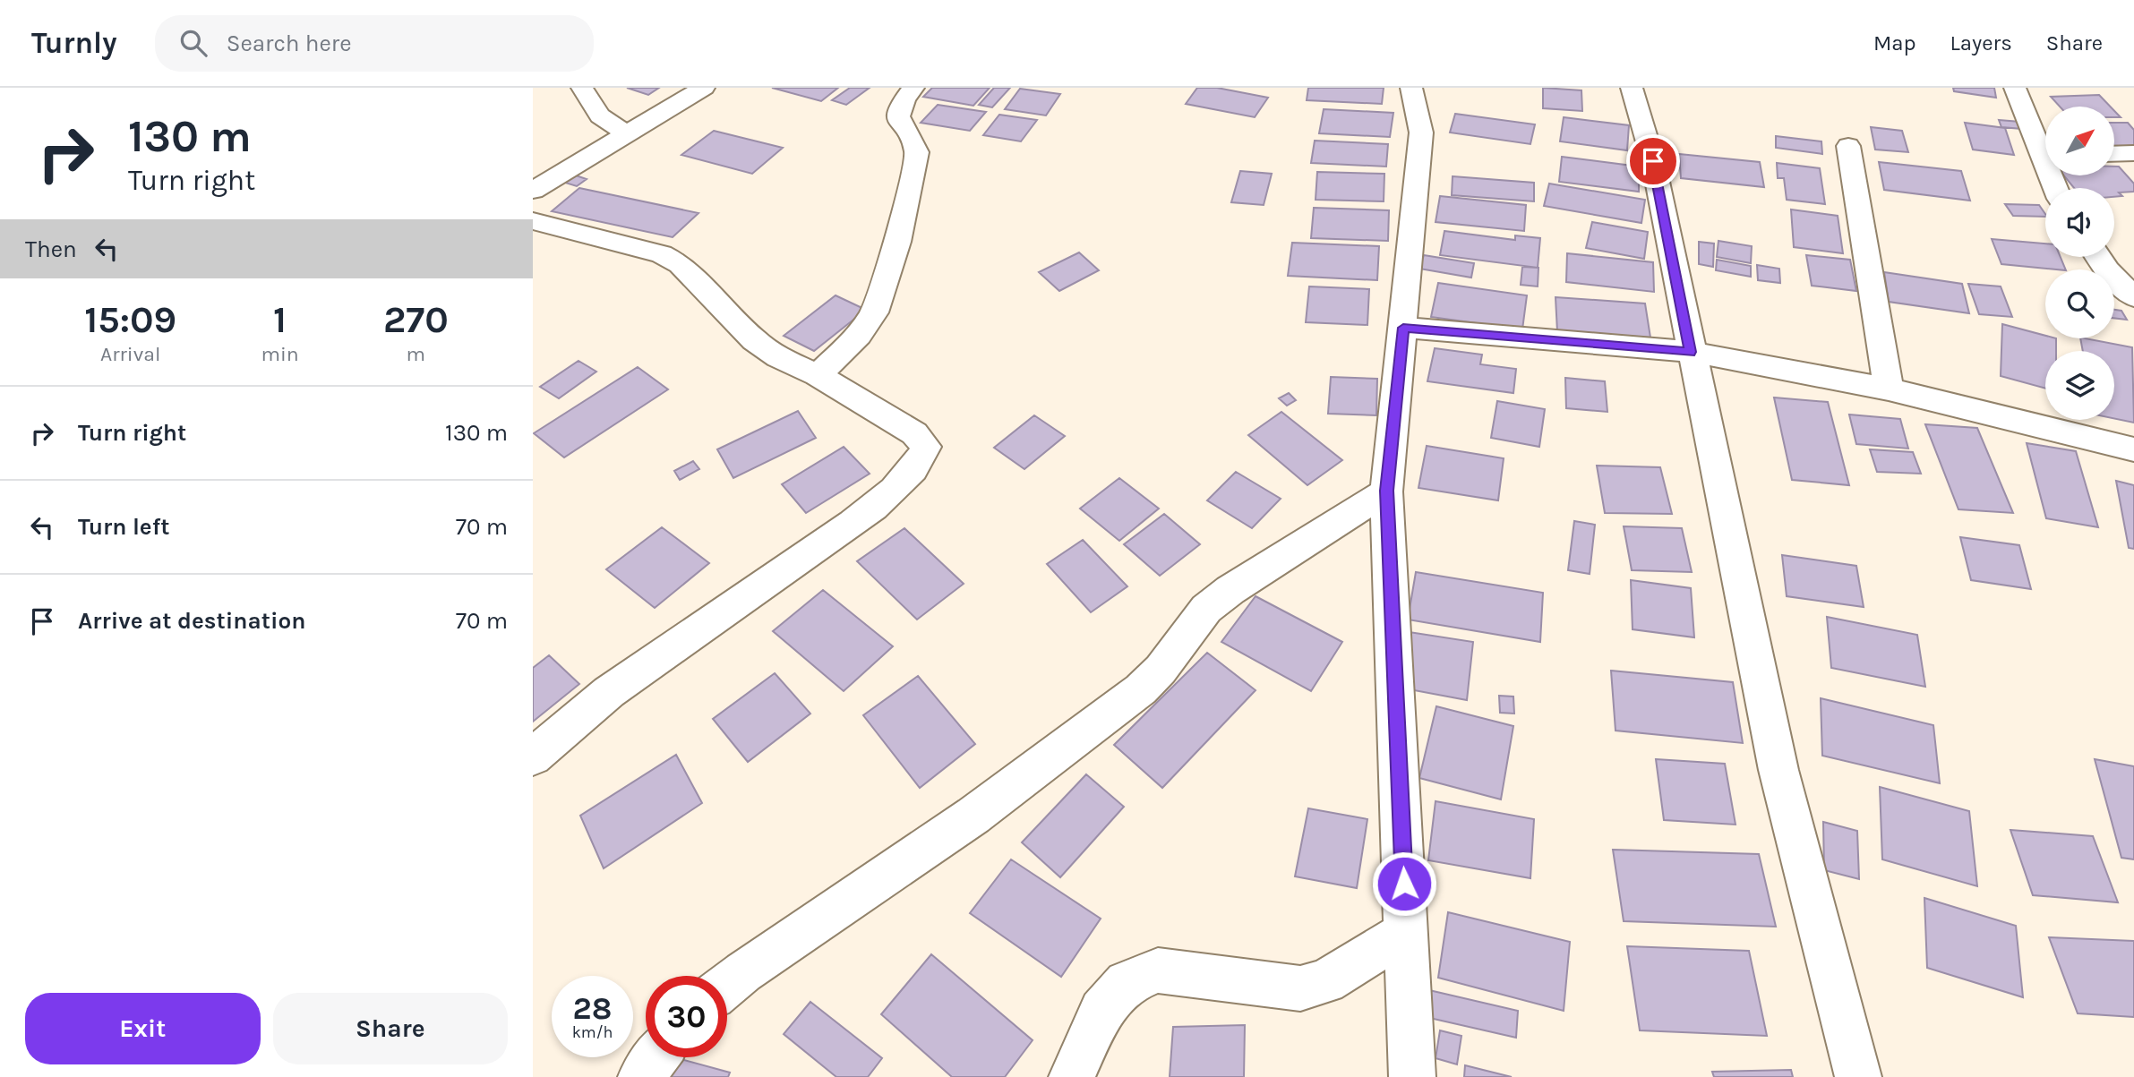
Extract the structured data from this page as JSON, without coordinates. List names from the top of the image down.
{
  "north": "top right",
  "page": {
    "header": "Turnly",
    "search": "Search here",
    "nav": ["Map", "Layers", "Share"],
    "turn": ["130 m", "Turn right"],
    "then": "Then",
    "eta": [
      "15:09",
      "Arrival",
      "1",
      "min",
      "270",
      "m"
    ],
    "list": [
      {
        "name": "Turn right",
        "value": "130 m"
      },
      {
        "name": "Turn left",
        "value": "70 m"
      },
      {
        "name": "Arrive at destination",
        "value": "70 m"
      }
    ],
    "speed": "28 km/h",
    "limit": "30",
    "buttons": ["Exit", "Share"]
  }
}
